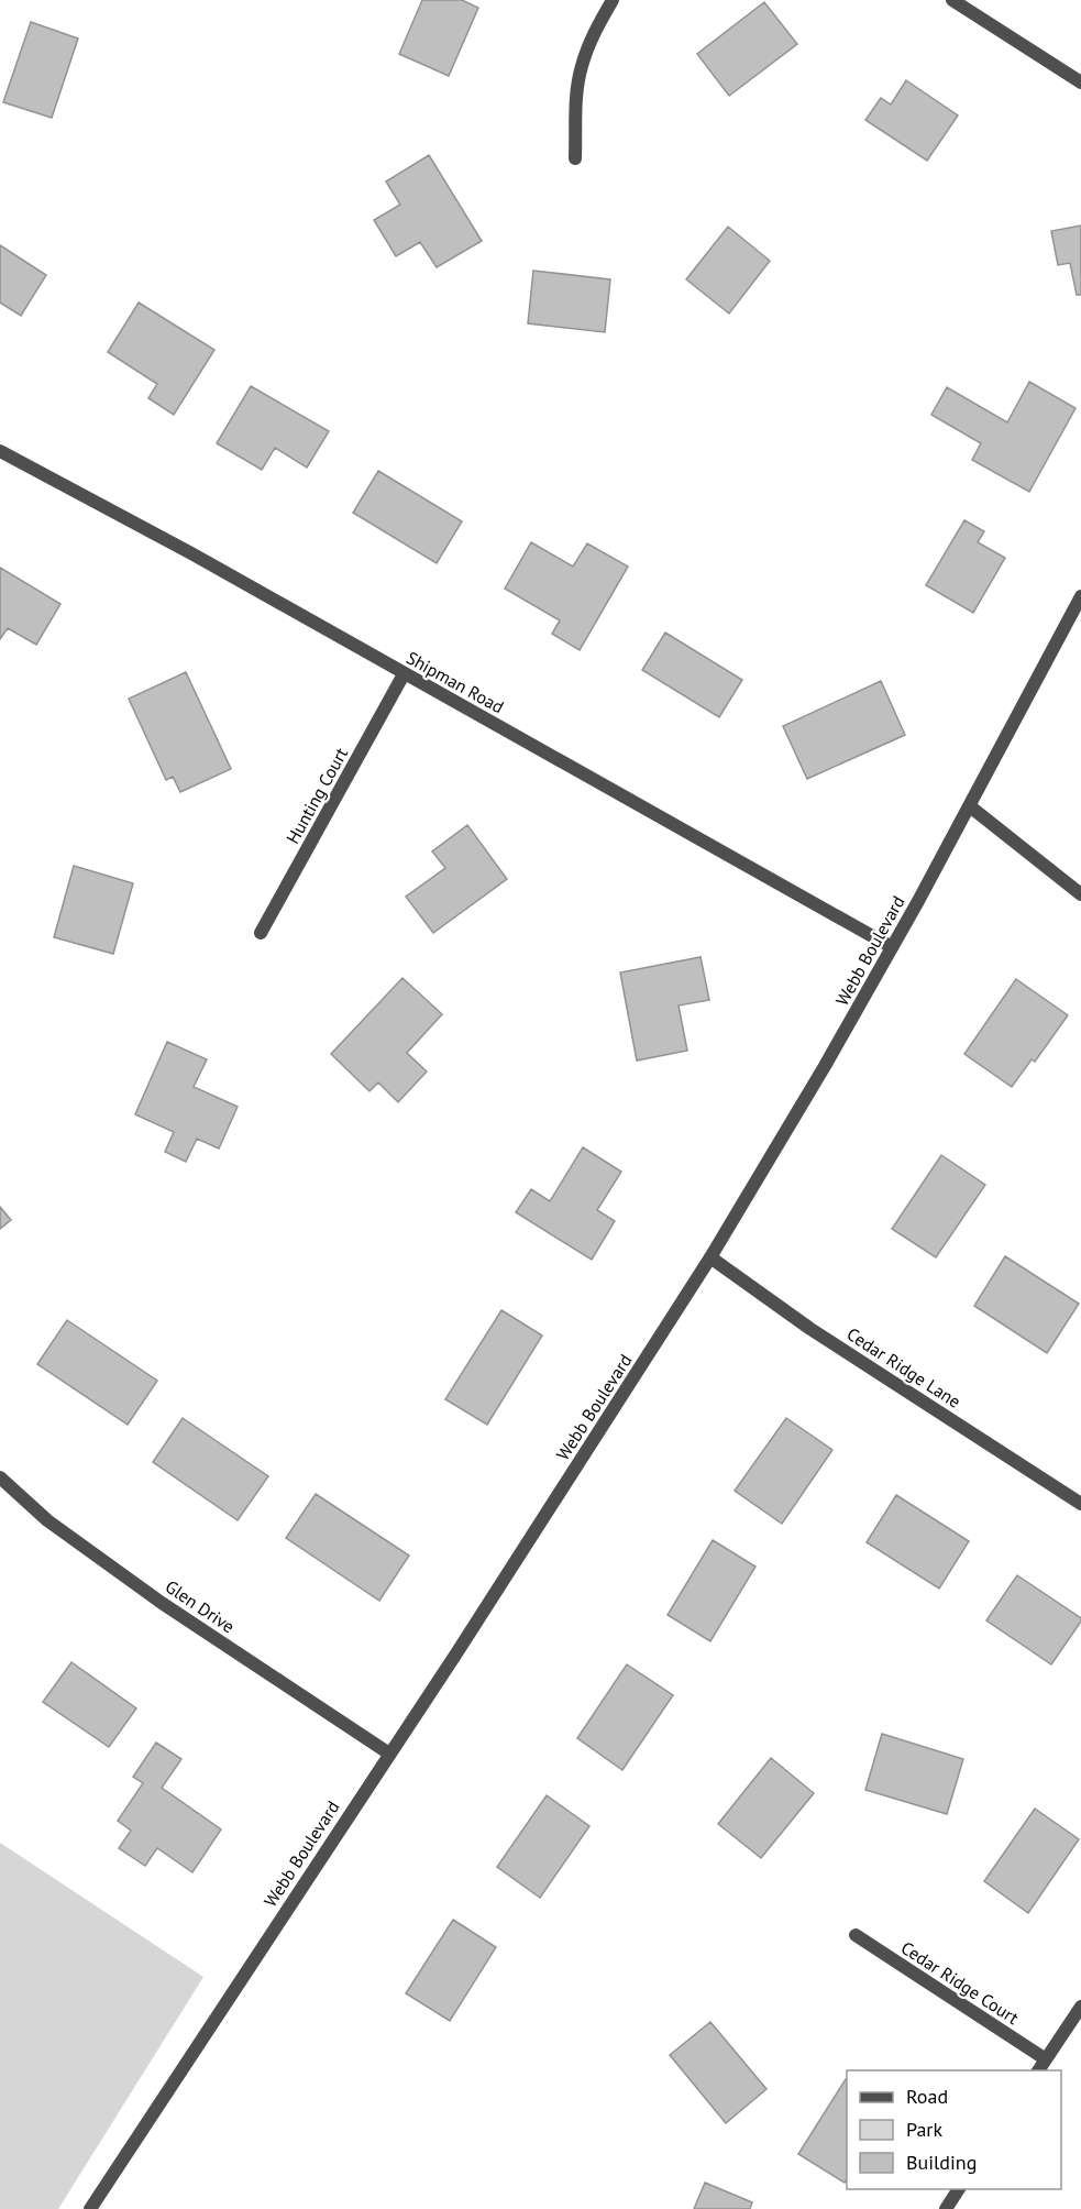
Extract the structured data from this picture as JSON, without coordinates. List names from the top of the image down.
{
  "streets": {
    "street": [
      "Shipman Road",
      "Hunting Court",
      "Webb Boulevard",
      "Cedar Ridge Lane",
      "Glen Drive",
      "Cedar Ridge Court"
    ]
  },
  "crossings": [
    ["Shipman Road", "Hunting Court"],
    ["Shipman Road", "Webb Boulevard"],
    ["Webb Boulevard", "Cedar Ridge Lane"],
    ["Webb Boulevard", "Glen Drive"]
  ],
  "legend": ["Road", "Park", "Building"]
}
